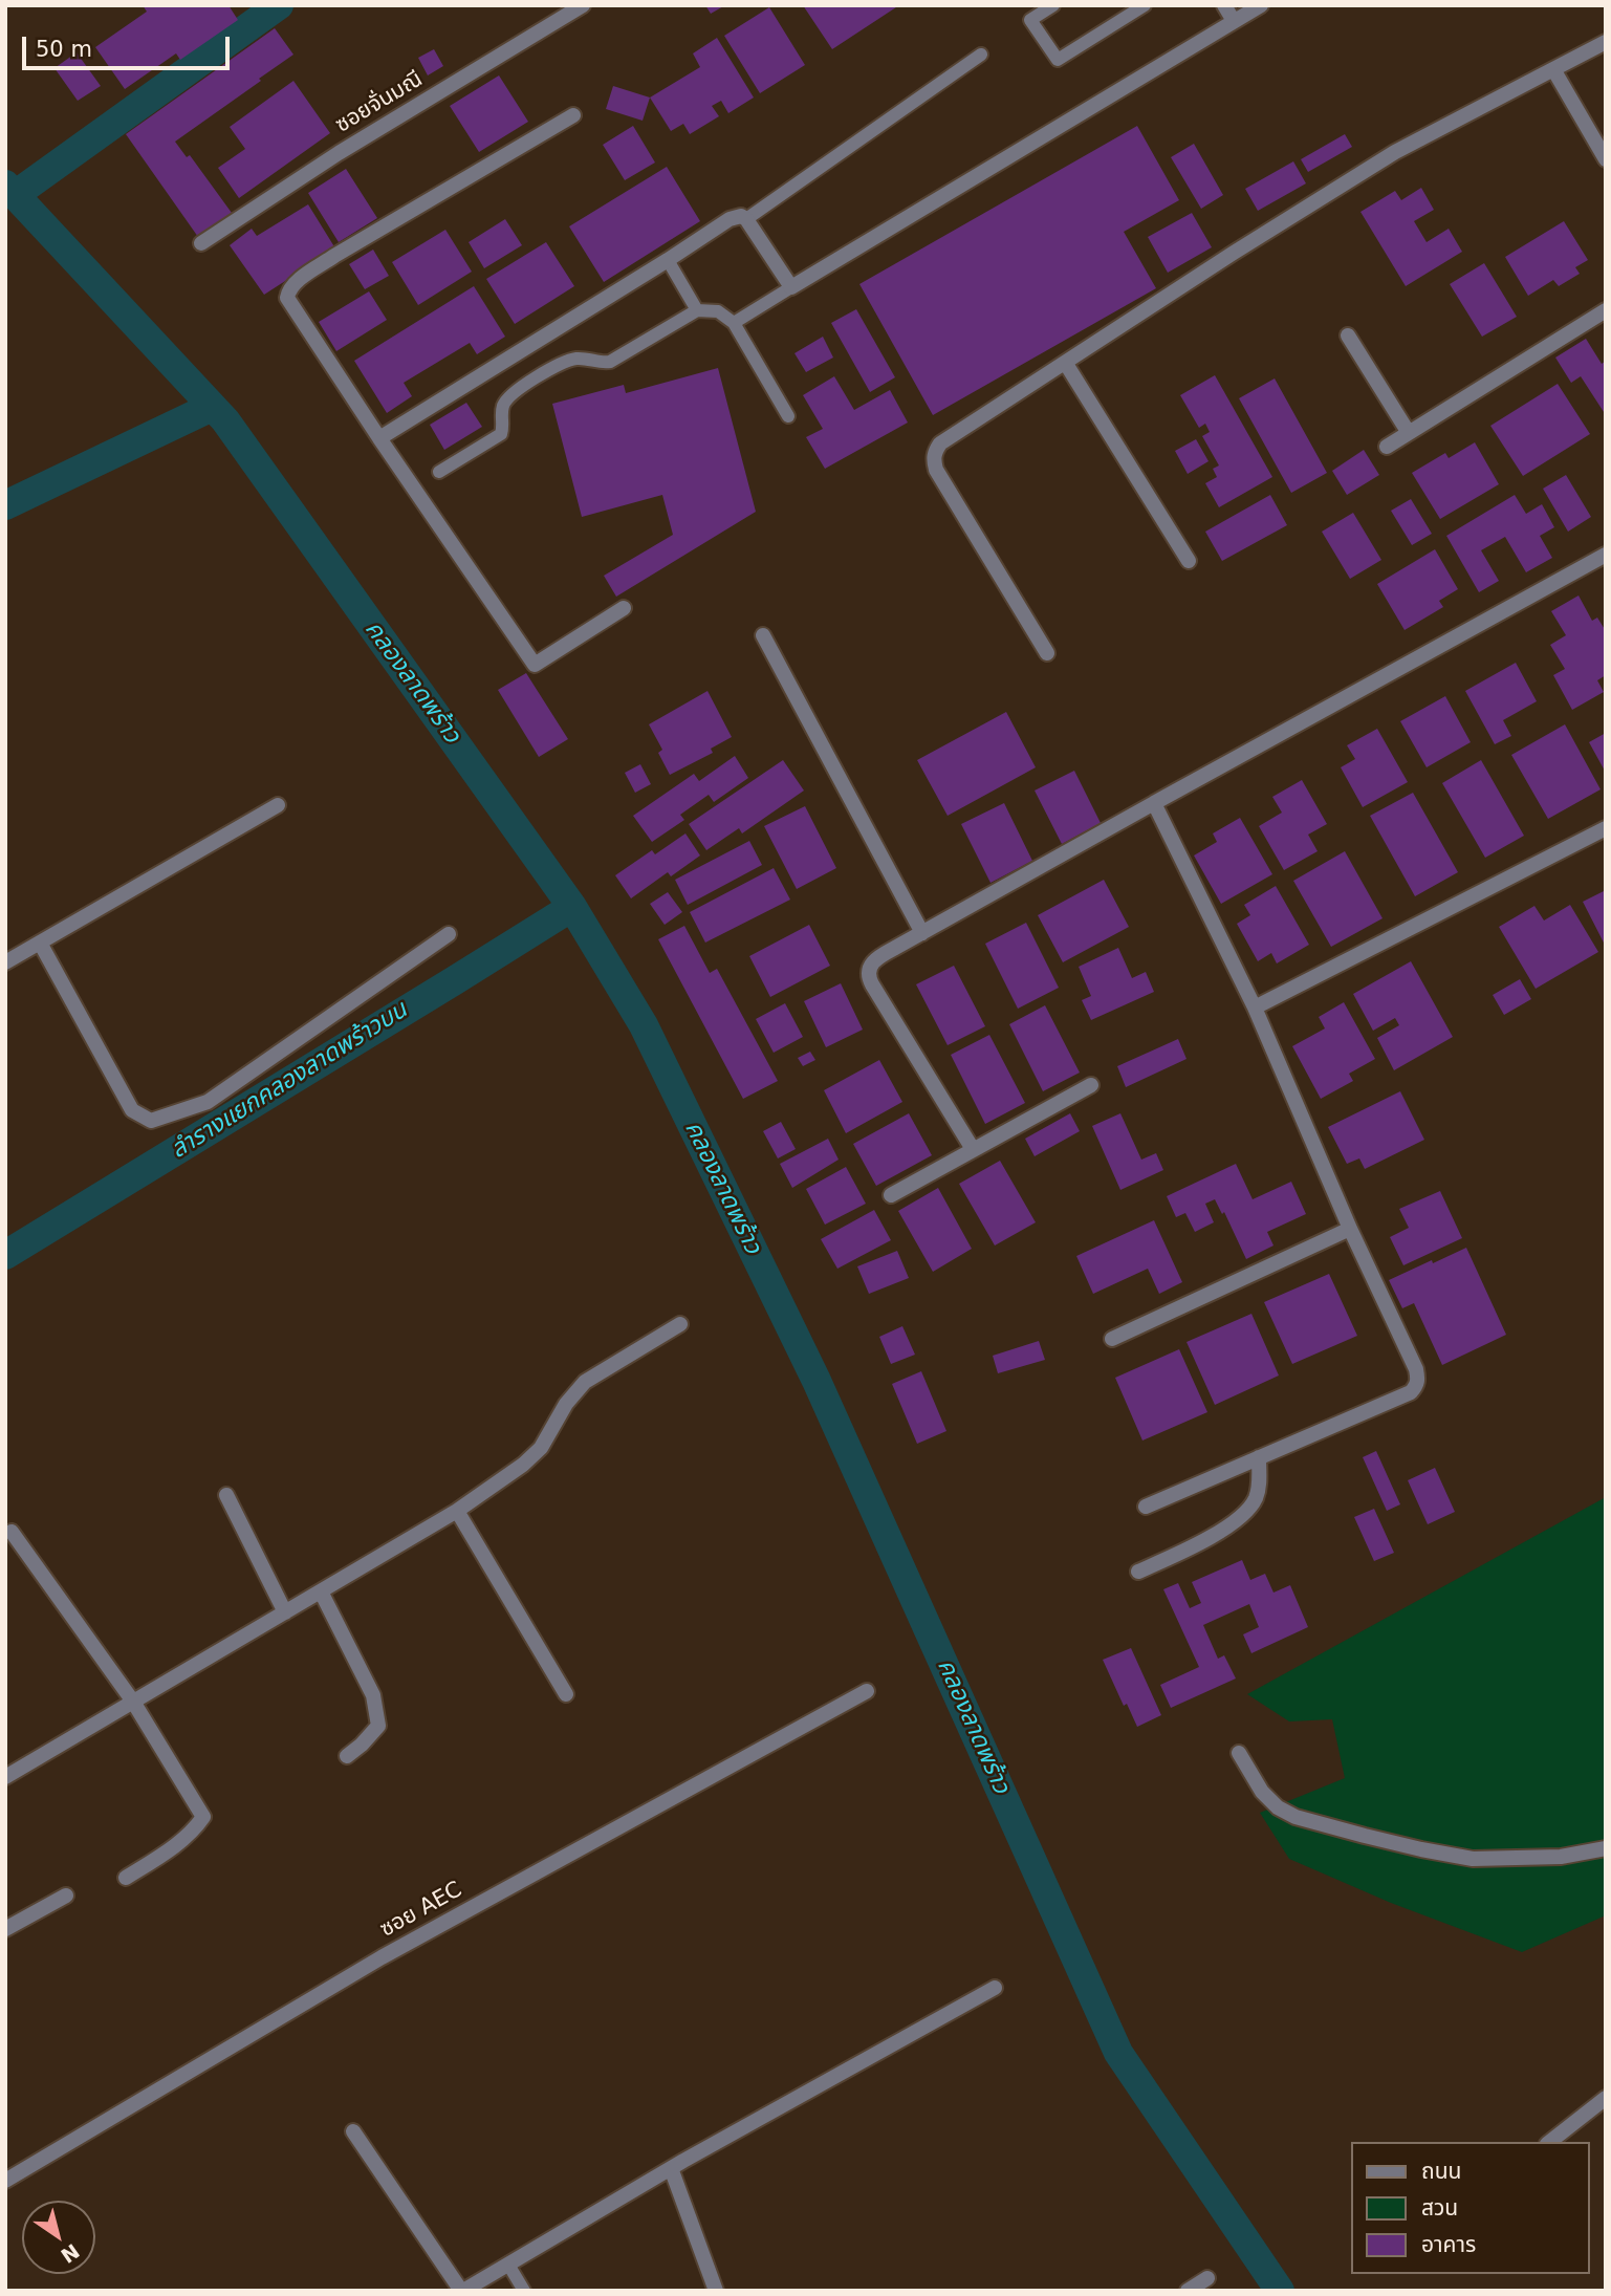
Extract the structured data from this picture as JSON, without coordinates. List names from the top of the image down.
{
  "streets": {
    "street": ["ซอยจั่นมณี", "ซอย AEC"]
  },
  "water": ["คลองลาดพร้าว", "ลำรางแยกคลองลาดพร้าวบน"],
  "legend": ["ถนน", "สวน", "อาคาร"],
  "scale_bar": "50 m",
  "north": "bottom right"
}
